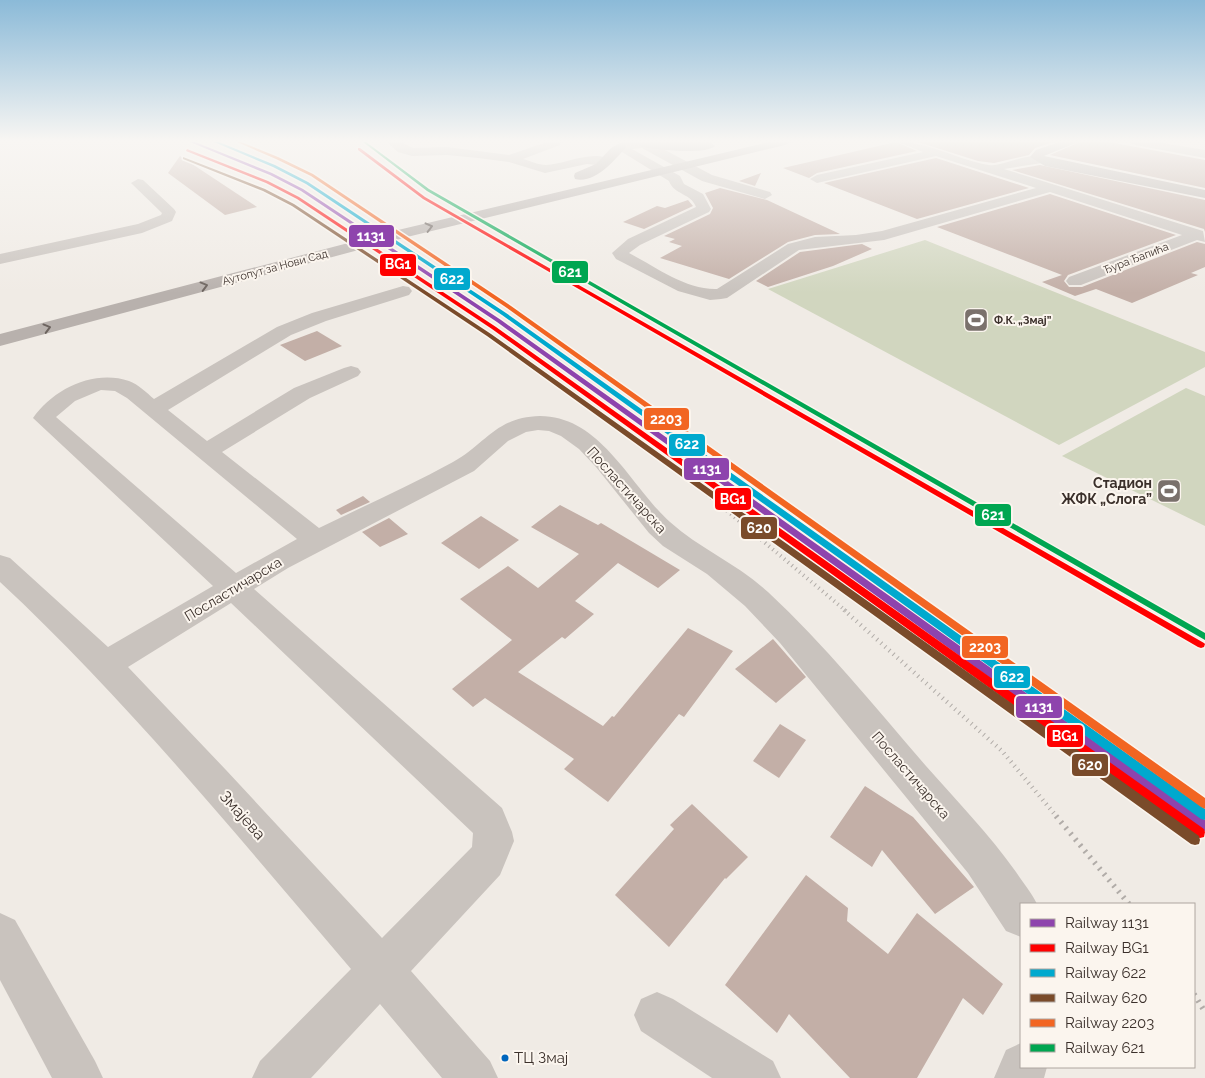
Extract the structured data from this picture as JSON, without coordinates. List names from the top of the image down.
{
  "streets": {
    "main road": ["Аутопут за Нови Сад"],
    "street": ["Ђура Ђапића", "Посластичарска", "Змајева"]
  },
  "crossings": [
    ["Посластичарска", "Змајева"]
  ],
  "places": {
    "sports": ["Ф.К. „Змај”", "Стадион ЖФК „Слога”"],
    "other": ["ТЦ Змај"]
  },
  "lines": [
    "rail line 1131",
    "rail line BG1",
    "rail line 622",
    "rail line 620",
    "rail line 2203",
    "rail line 621"
  ],
  "legend": [
    "Railway 1131",
    "Railway BG1",
    "Railway 622",
    "Railway 620",
    "Railway 2203",
    "Railway 621"
  ]
}
